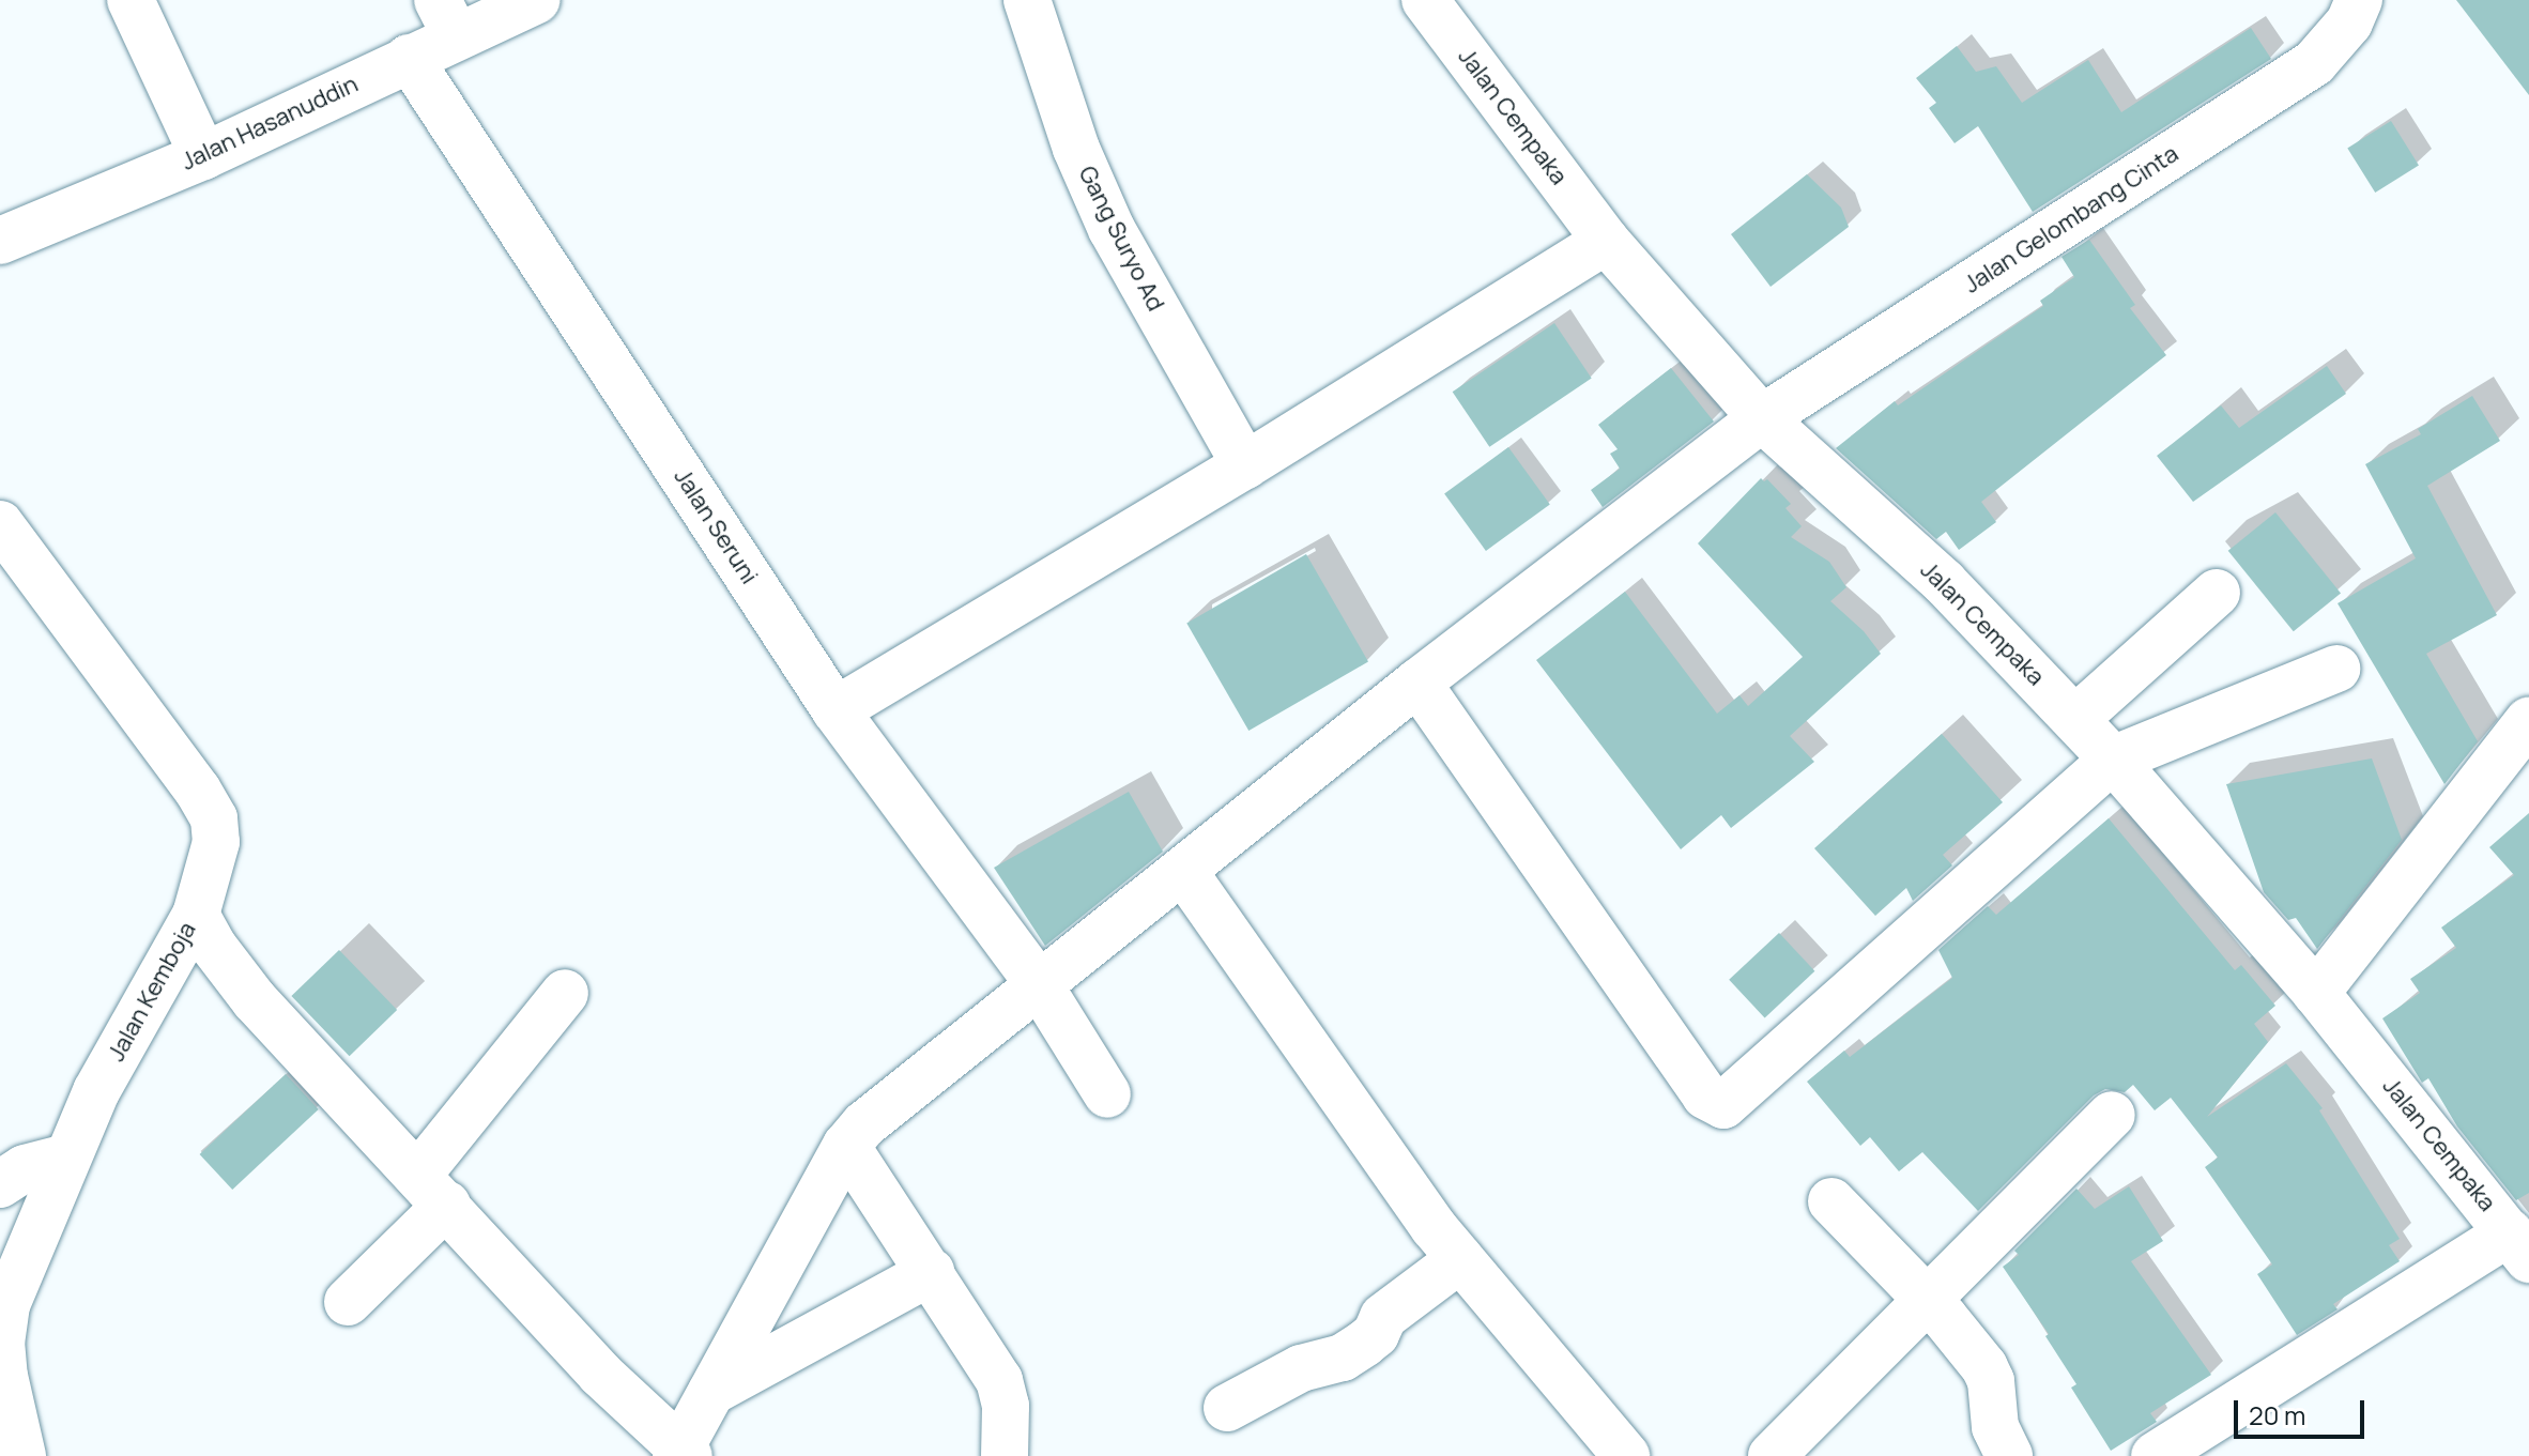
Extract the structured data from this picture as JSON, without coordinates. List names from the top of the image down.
{
  "streets": {
    "street": [
      "Jalan Cempaka",
      "Jalan Hasanuddin",
      "Jalan Gelombang Cinta",
      "Gang Suryo Ad",
      "Jalan Seruni",
      "Jalan Kemboja"
    ]
  },
  "crossings": [
    ["Jalan Cempaka", "Jalan Gelombang Cinta"],
    ["Jalan Hasanuddin", "Jalan Seruni"],
    ["Jalan Gelombang Cinta", "Jalan Seruni"]
  ],
  "scale_bar": "20 m"
}
